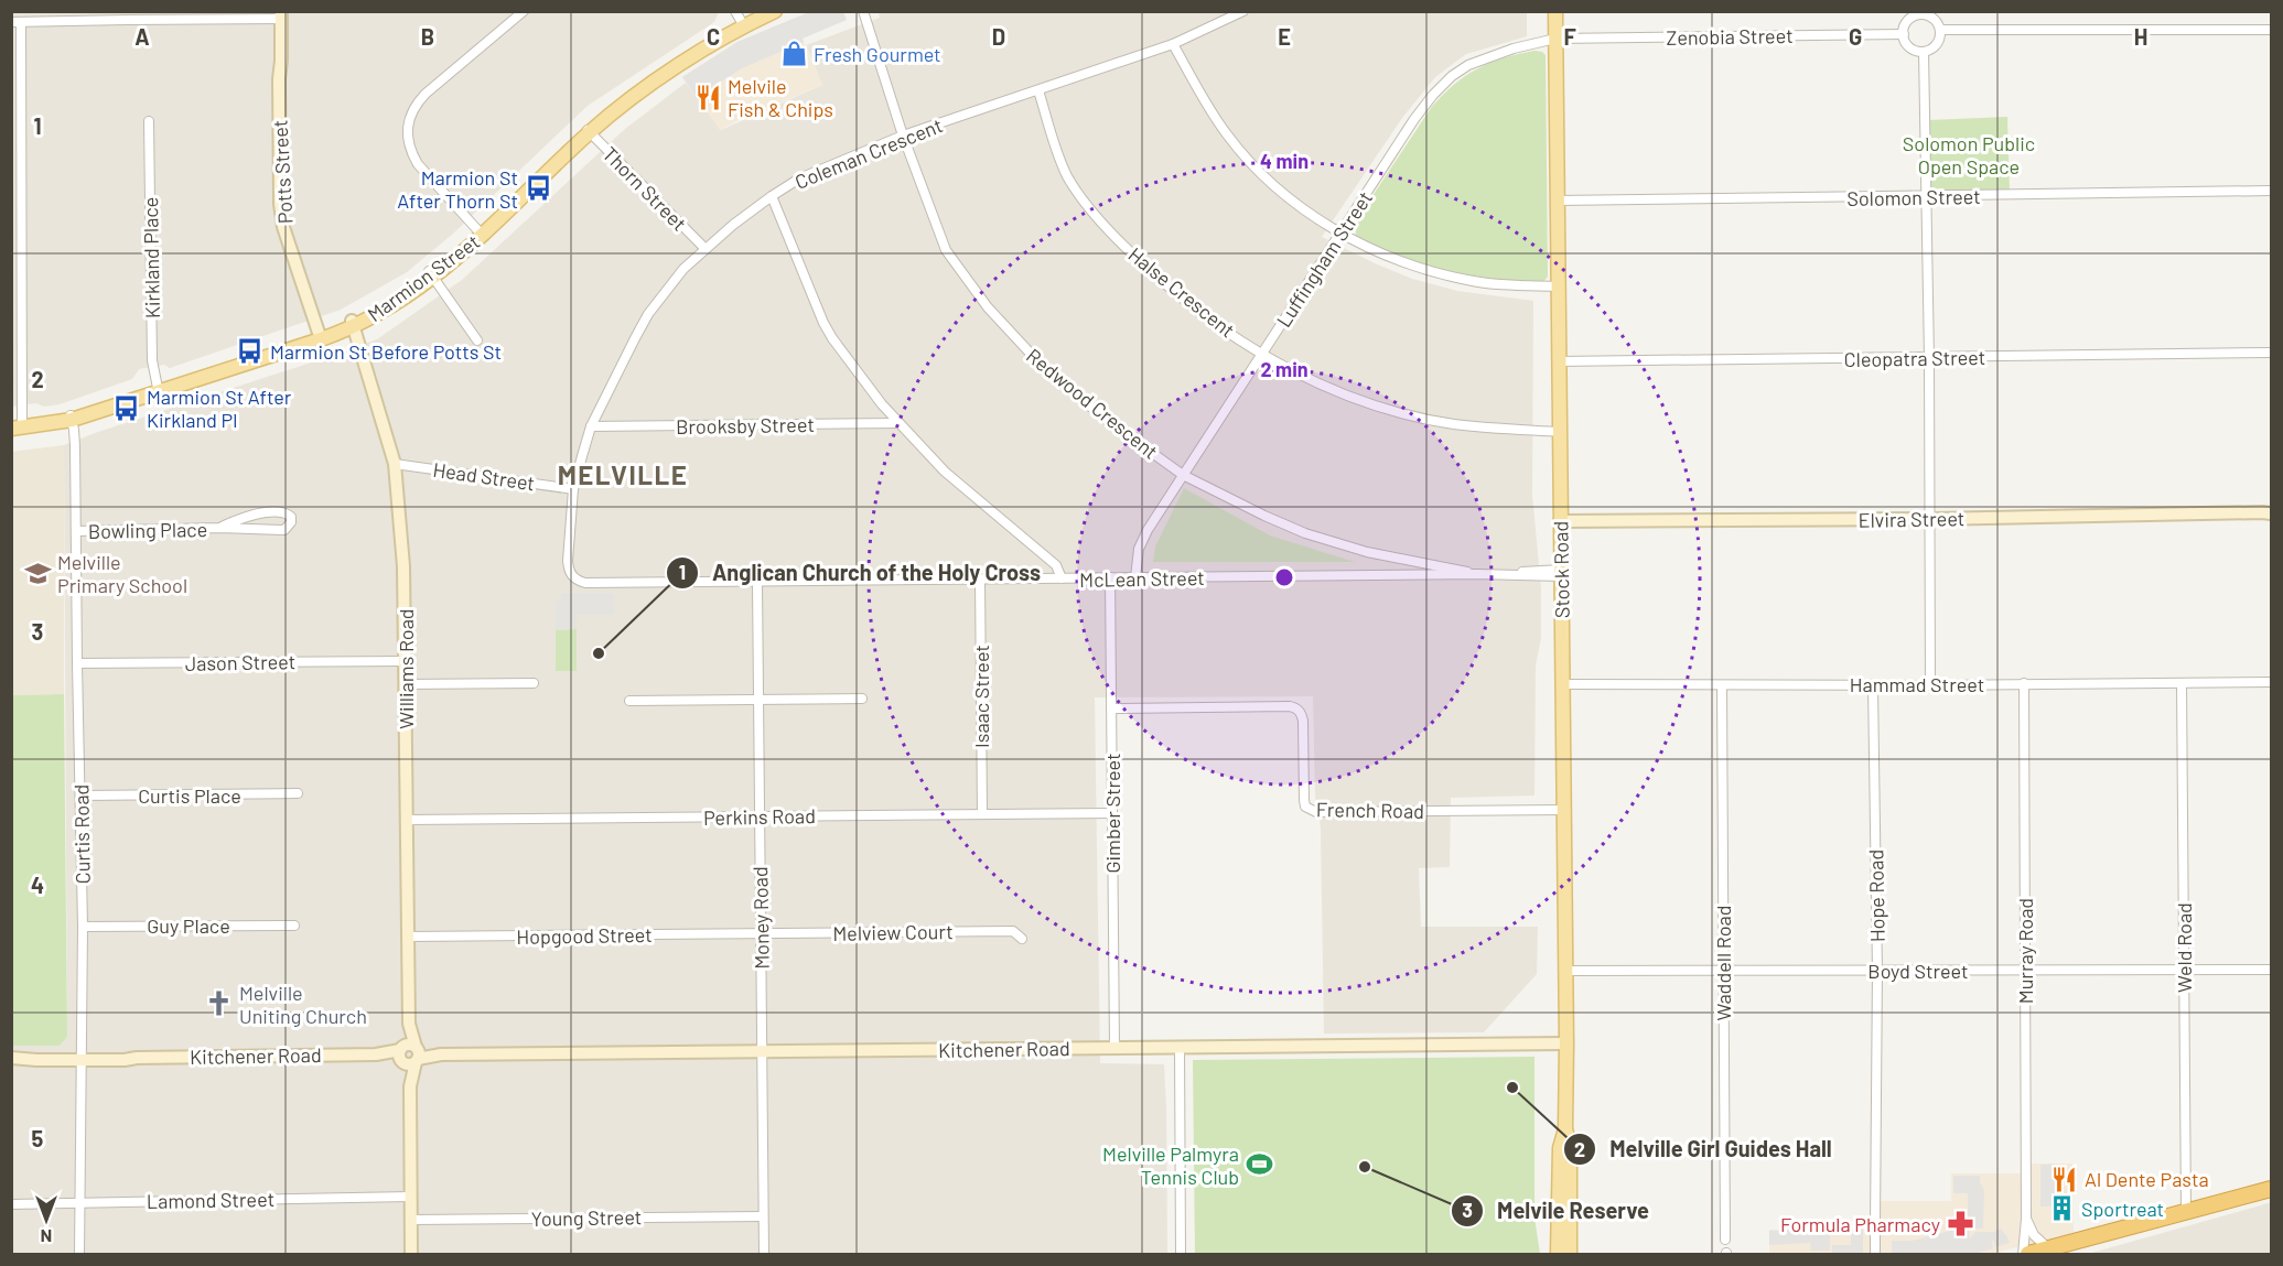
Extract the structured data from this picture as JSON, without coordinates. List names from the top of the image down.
{
  "streets": {
    "main road": ["Marmion Street", "Stock Road"],
    "street": [
      "Zenobia Street",
      "Coleman Crescent",
      "Potts Street",
      "Thorn Street",
      "Solomon Street",
      "Kirkland Place",
      "Luffingham Street",
      "Halse Crescent",
      "Cleopatra Street",
      "Redwood Crescent",
      "Brooksby Street",
      "Head Street",
      "Elvira Street",
      "Bowling Place",
      "McLean Street",
      "Jason Street",
      "Williams Road",
      "Hammad Street",
      "Isaac Street",
      "Curtis Place",
      "French Road",
      "Gimber Street",
      "Perkins Road",
      "Curtis Road",
      "Hope Road",
      "Money Road",
      "Guy Place",
      "Melview Court",
      "Hopgood Street",
      "Weld Road",
      "Murray Road",
      "Waddell Road",
      "Boyd Street",
      "Kitchener Road",
      "Lamond Street",
      "Young Street"
    ]
  },
  "crossings": [
    ["Zenobia Street", "Luffingham Street"],
    ["Zenobia Street", "Stock Road"],
    ["Coleman Crescent", "Thorn Street"],
    ["Coleman Crescent", "Halse Crescent"],
    ["Coleman Crescent", "Redwood Crescent"],
    ["Coleman Crescent", "Brooksby Street"],
    ["Coleman Crescent", "Head Street"],
    ["Coleman Crescent", "McLean Street"],
    ["Potts Street", "Marmion Street"],
    ["Thorn Street", "Marmion Street"],
    ["Solomon Street", "Stock Road"],
    ["Kirkland Place", "Marmion Street"],
    ["Luffingham Street", "Halse Crescent"],
    ["Luffingham Street", "Redwood Crescent"],
    ["Luffingham Street", "Stock Road"],
    ["Luffingham Street", "McLean Street"],
    ["Marmion Street", "Williams Road"],
    ["Marmion Street", "Curtis Road"],
    ["Halse Crescent", "Stock Road"],
    ["Cleopatra Street", "Stock Road"],
    ["Redwood Crescent", "McLean Street"],
    ["Head Street", "Williams Road"],
    ["Elvira Street", "Stock Road"],
    ["Bowling Place", "Curtis Road"],
    ["Stock Road", "McLean Street"],
    ["Stock Road", "Hammad Street"],
    ["Stock Road", "French Road"],
    ["Stock Road", "Boyd Street"],
    ["Stock Road", "Kitchener Road"],
    ["McLean Street", "Isaac Street"],
    ["McLean Street", "Gimber Street"],
    ["McLean Street", "Money Road"],
    ["Jason Street", "Williams Road"],
    ["Jason Street", "Curtis Road"],
    ["Williams Road", "Perkins Road"],
    ["Williams Road", "Hopgood Street"],
    ["Williams Road", "Kitchener Road"],
    ["Hammad Street", "Hope Road"],
    ["Hammad Street", "Weld Road"],
    ["Hammad Street", "Murray Road"],
    ["Hammad Street", "Waddell Road"],
    ["Isaac Street", "Perkins Road"],
    ["Curtis Place", "Curtis Road"],
    ["French Road", "Gimber Street"],
    ["Gimber Street", "Perkins Road"],
    ["Gimber Street", "Kitchener Road"],
    ["Perkins Road", "Money Road"],
    ["Curtis Road", "Guy Place"],
    ["Curtis Road", "Kitchener Road"],
    ["Curtis Road", "Lamond Street"],
    ["Hope Road", "Boyd Street"],
    ["Money Road", "Melview Court"],
    ["Money Road", "Hopgood Street"],
    ["Money Road", "Kitchener Road"],
    ["Money Road", "Young Street"],
    ["Melview Court", "Hopgood Street"],
    ["Weld Road", "Boyd Street"],
    ["Murray Road", "Boyd Street"],
    ["Waddell Road", "Boyd Street"]
  ],
  "districts": ["MELVILLE"],
  "parks": ["Solomon Public Open Space"],
  "places": {
    "shop": ["Fresh Gourmet"],
    "restaurant": ["Melvile Fish & Chips", "Al Dente Pasta"],
    "bus stop": ["Marmion St After Thorn St", "Marmion St Before Potts St", "Marmion St After Kirkland Pl"],
    "school or university": ["Melville Primary School"],
    "other": ["Anglican Church of the Holy Cross", "Melville Girl Guides Hall", "Melvile Reserve"],
    "church": ["Melville Uniting Church"],
    "sports": ["Melville Palmyra Tennis Club"],
    "building": ["Sportreat"],
    "pharmacy": ["Formula Pharmacy"]
  },
  "north": "bottom",
  "grid": {
    "columns": [
      "A",
      "B",
      "C",
      "D",
      "E",
      "F",
      "G",
      "H"
    ],
    "rows": [
      "1",
      "2",
      "3",
      "4",
      "5"
    ]
  },
  "rings": ["4 min", "2 min"]
}
